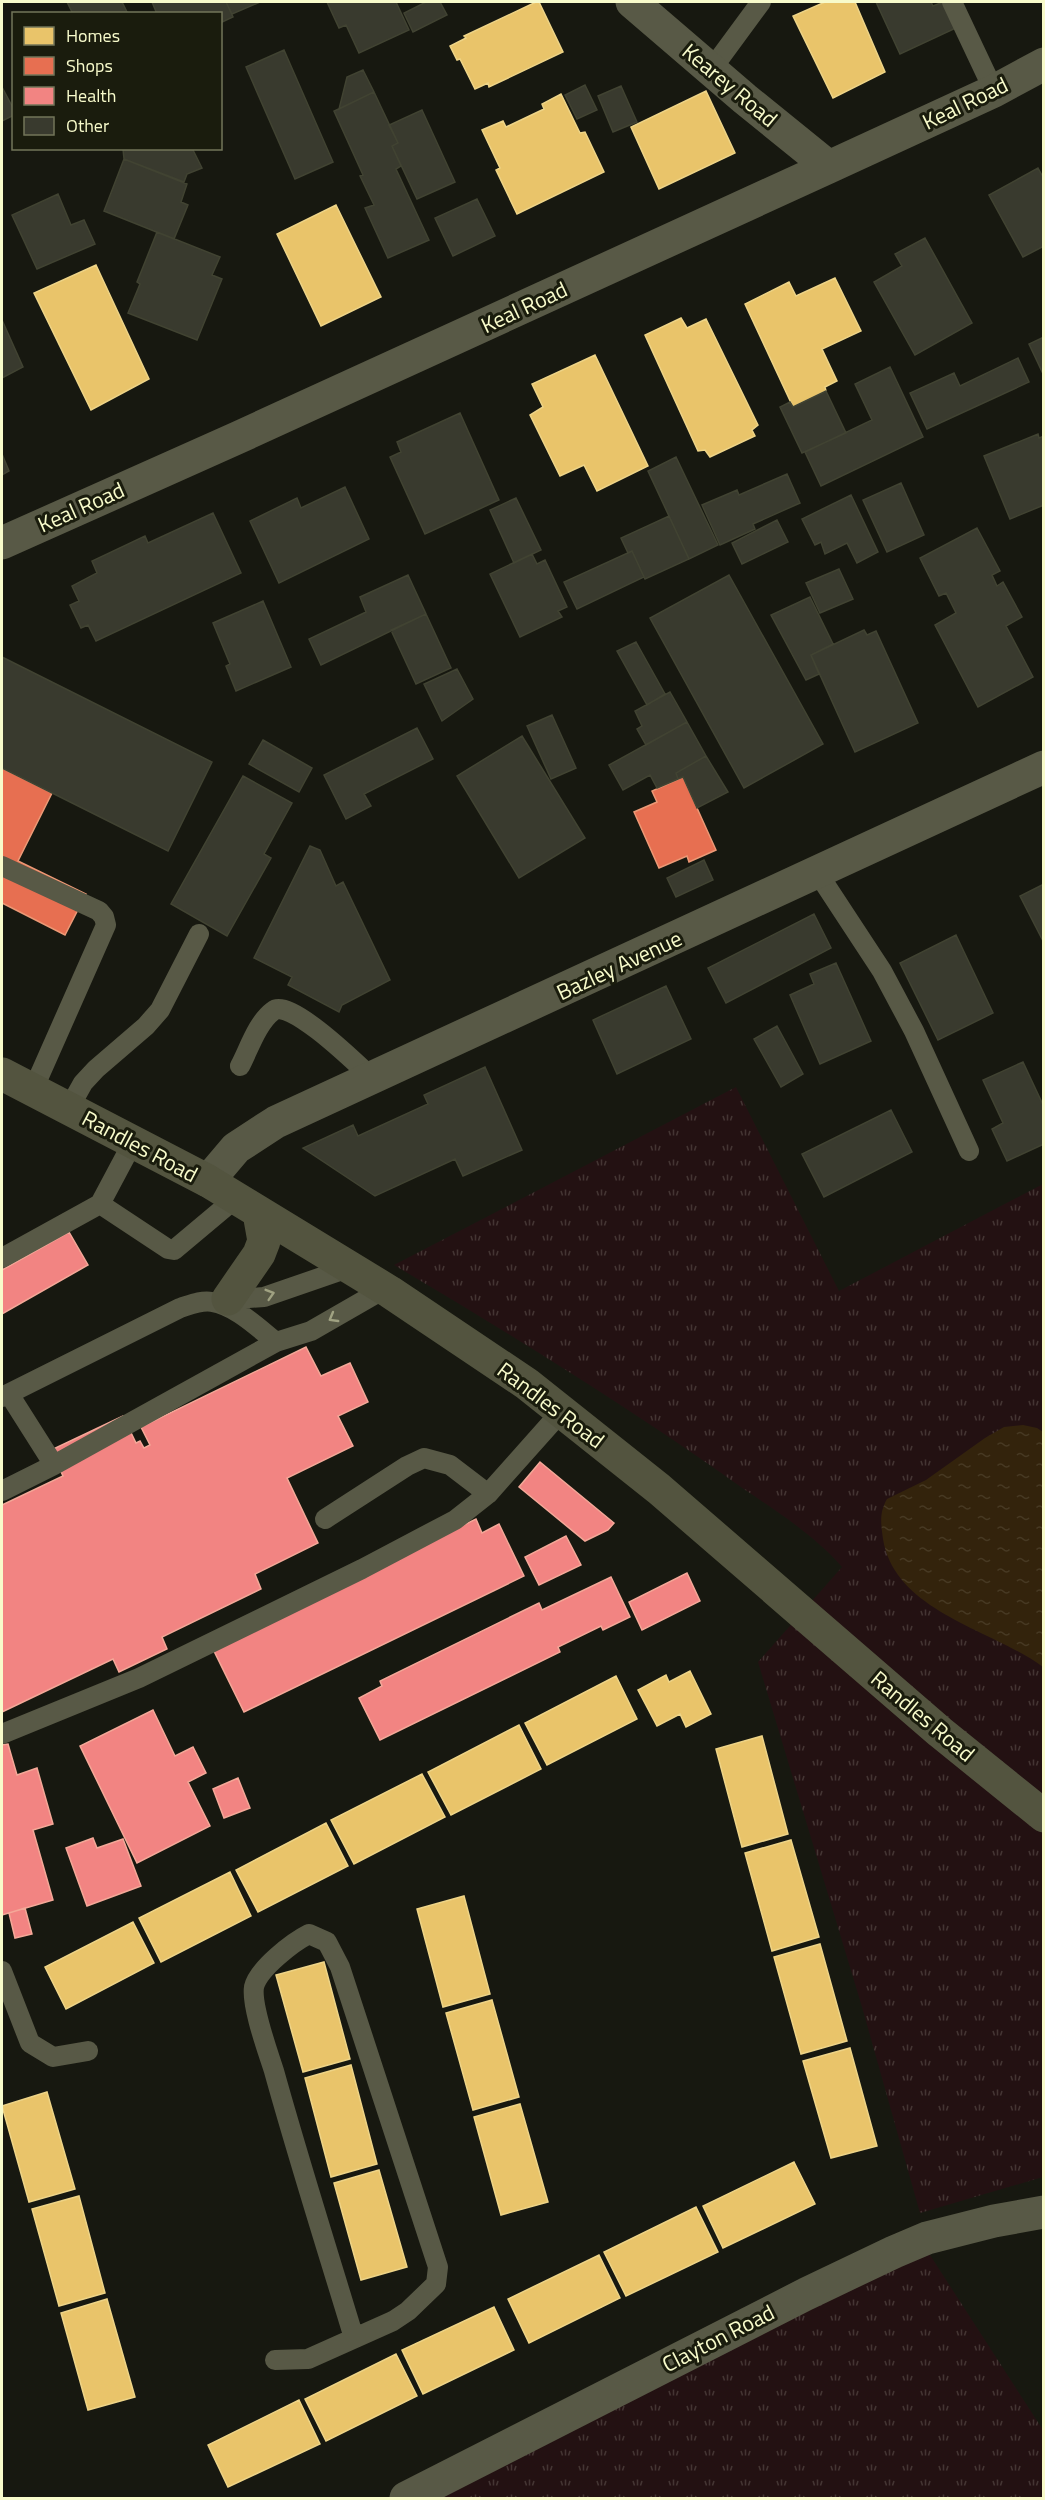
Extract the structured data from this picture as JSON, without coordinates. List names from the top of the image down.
{
  "streets": {
    "street": [
      "Kearey Road",
      "Keal Road",
      "Bazley Avenue",
      "Randles Road",
      "Clayton Road"
    ]
  },
  "crossings": [
    ["Kearey Road", "Keal Road"],
    ["Bazley Avenue", "Randles Road"]
  ],
  "legend": [
    "Homes",
    "Shops",
    "Health",
    "Other"
  ]
}
